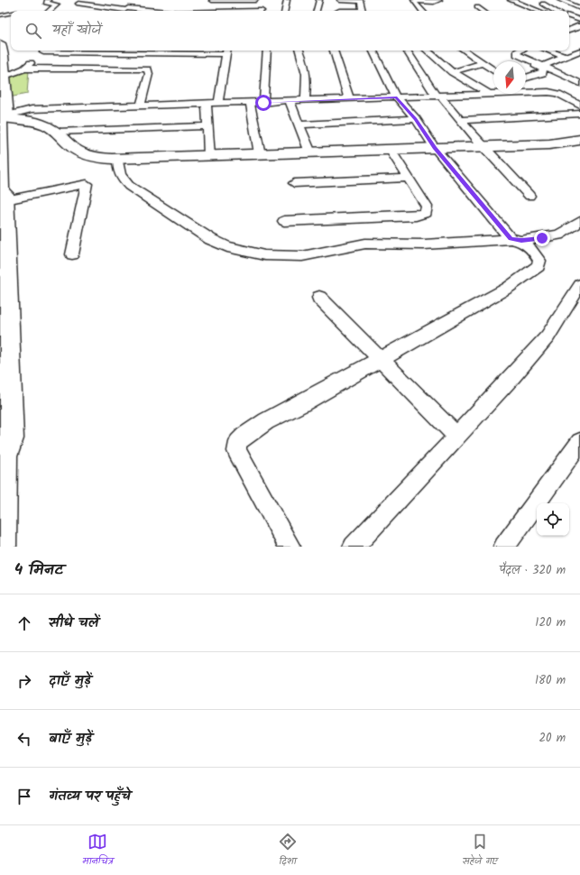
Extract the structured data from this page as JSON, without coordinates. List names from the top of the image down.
{
  "north": "bottom",
  "page": {
    "search": "यहाँ खोजें",
    "heading": ["4 मिनट", "पैदल · 320 m"],
    "list": [
      ["सीधे चलें", "120 m"],
      ["दाएँ मुड़ें", "180 m"],
      ["बाएँ मुड़ें", "20 m"],
      "गंतव्य पर पहुँचे"
    ],
    "nav": ["मानचित्र", "दिशा", "सहेजे गए"]
  }
}
